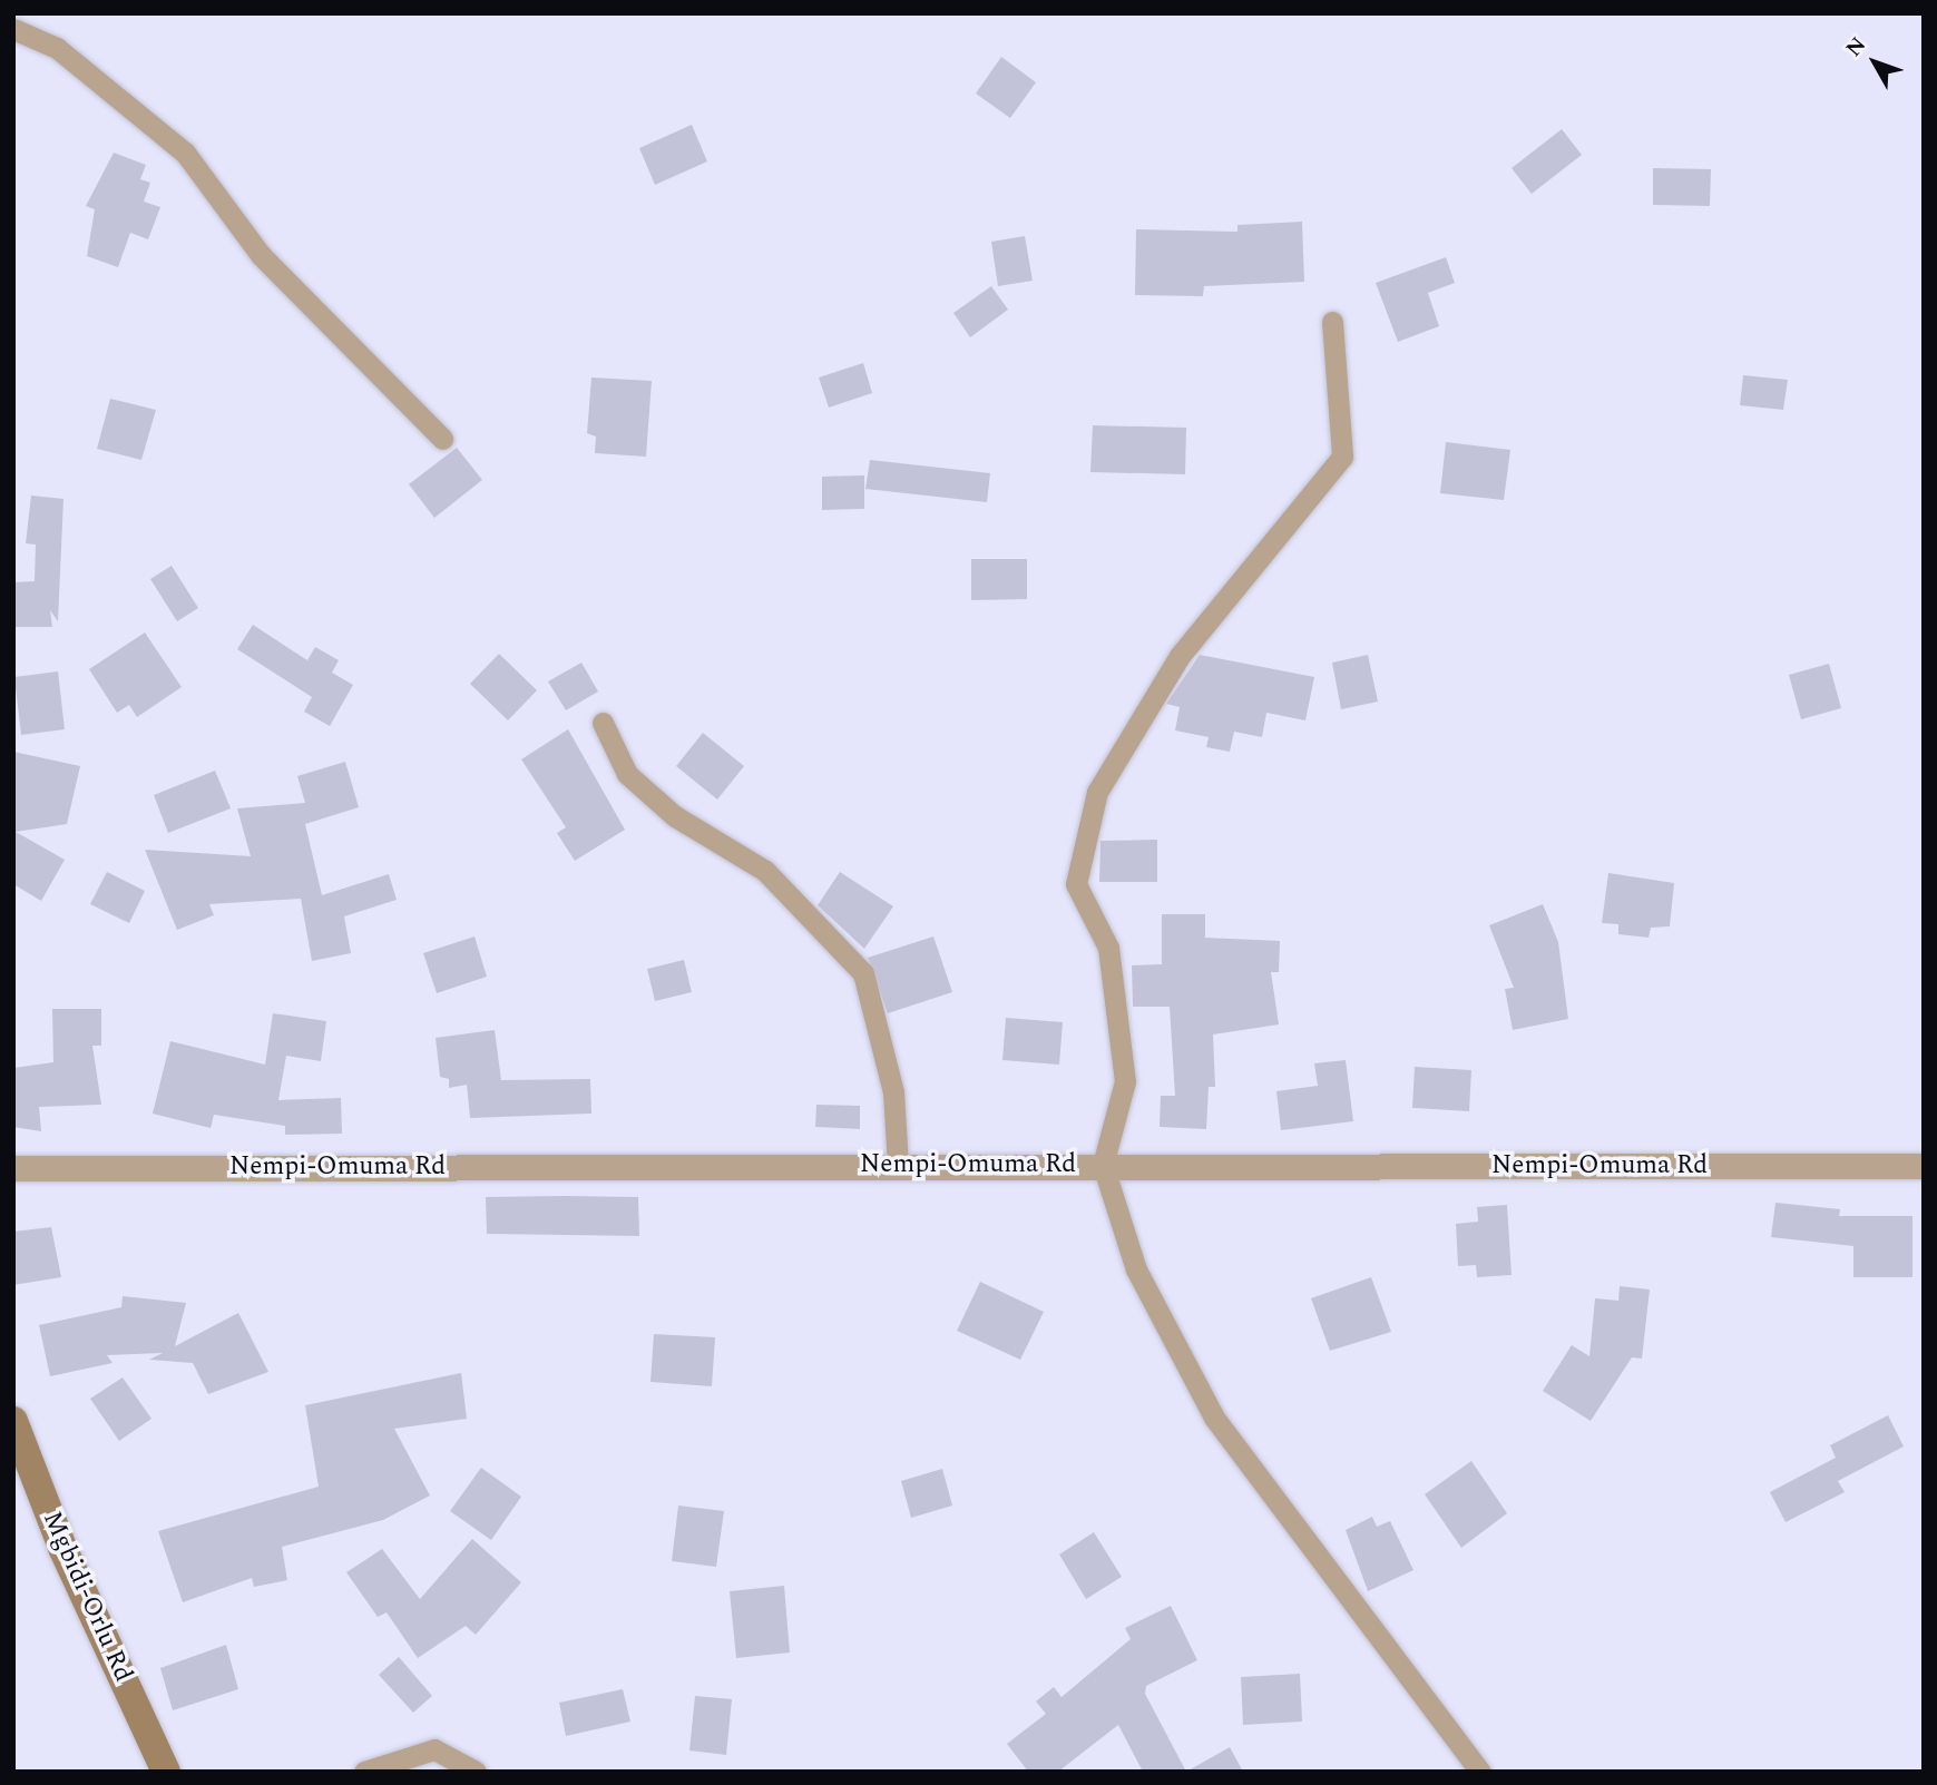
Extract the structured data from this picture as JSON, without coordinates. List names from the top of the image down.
{
  "streets": {
    "main road": ["Mgbidi-Orlu Rd"],
    "street": ["Nempi-Omuma Rd"]
  },
  "north": "top left"
}
